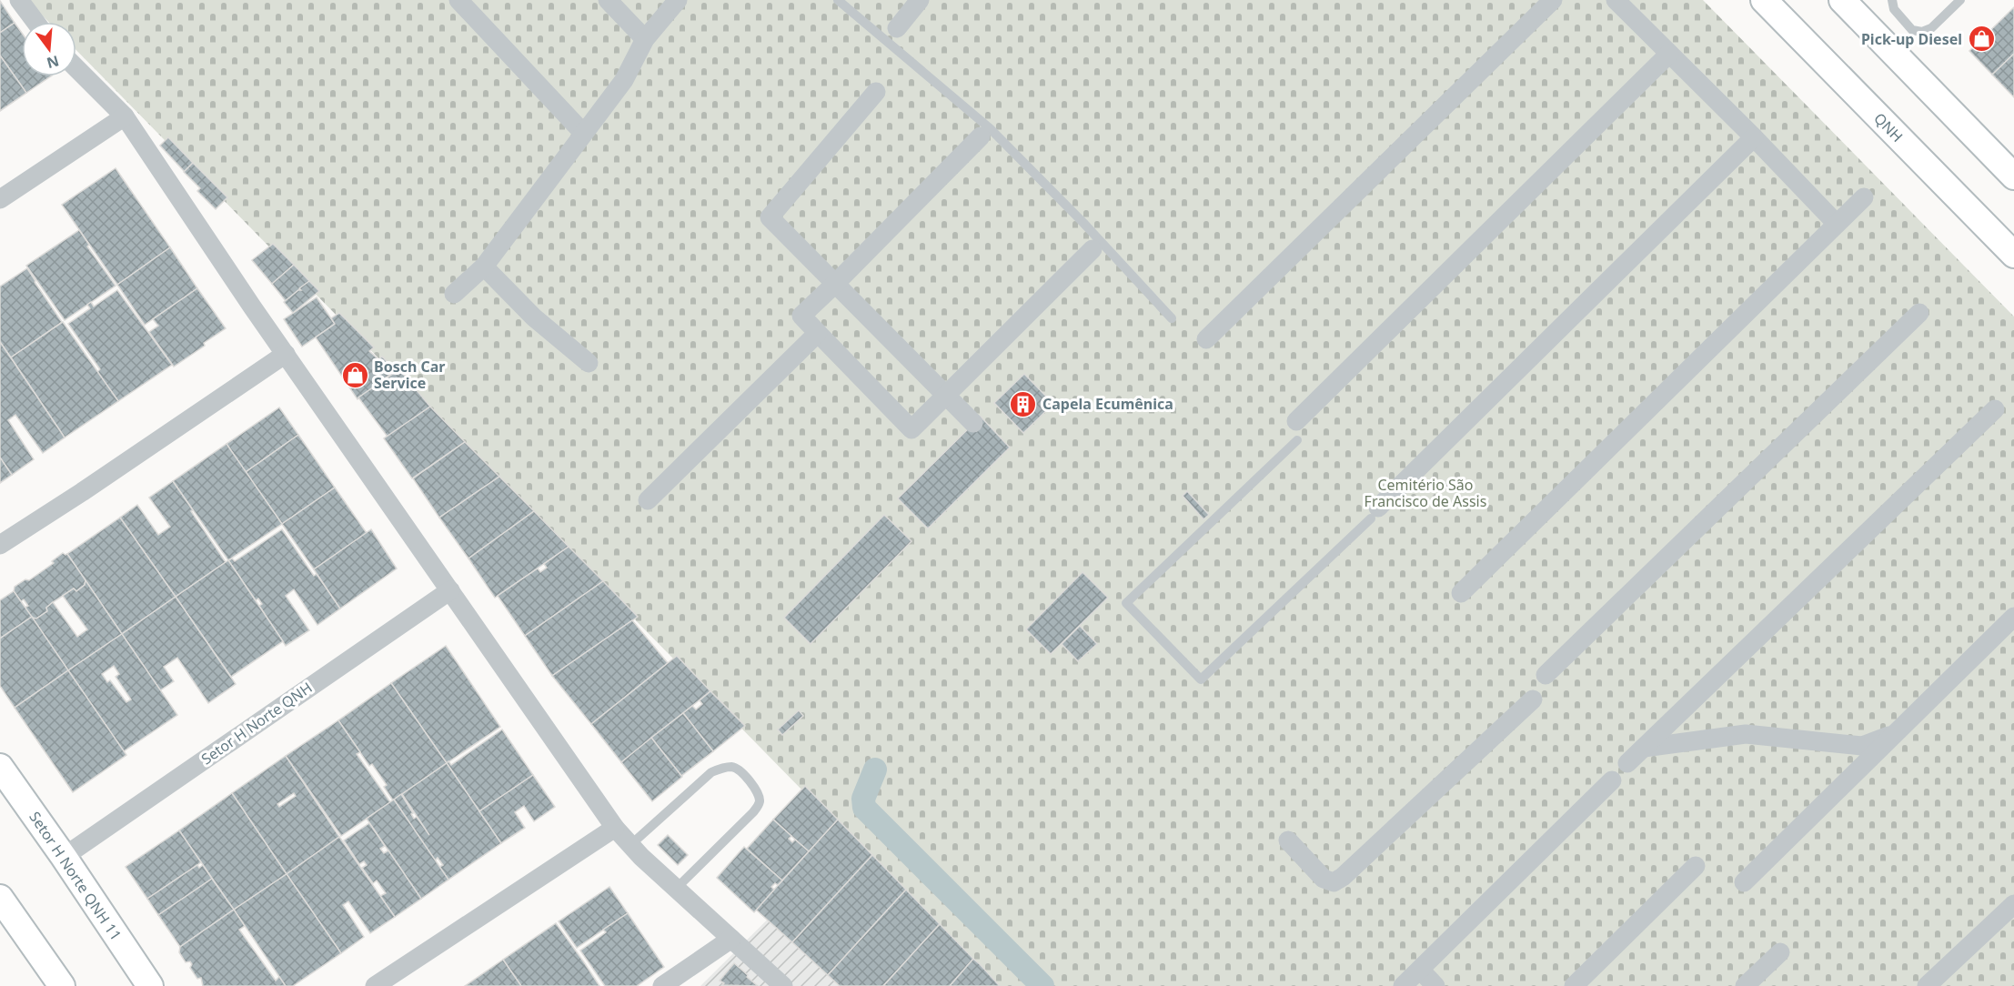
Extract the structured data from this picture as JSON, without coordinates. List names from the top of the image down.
{
  "streets": {
    "street": ["QNH", "Setor H Norte QNH", "Setor H Norte QNH 11"]
  },
  "crossings": [
    ["Setor H Norte QNH", "Setor H Norte QNH 11"]
  ],
  "parks": ["Cemitério São Francisco de Assis"],
  "places": {
    "shop": ["Pick-up Diesel", "Bosch Car Service"],
    "building": ["Capela Ecumênica"]
  },
  "north": "bottom"
}
